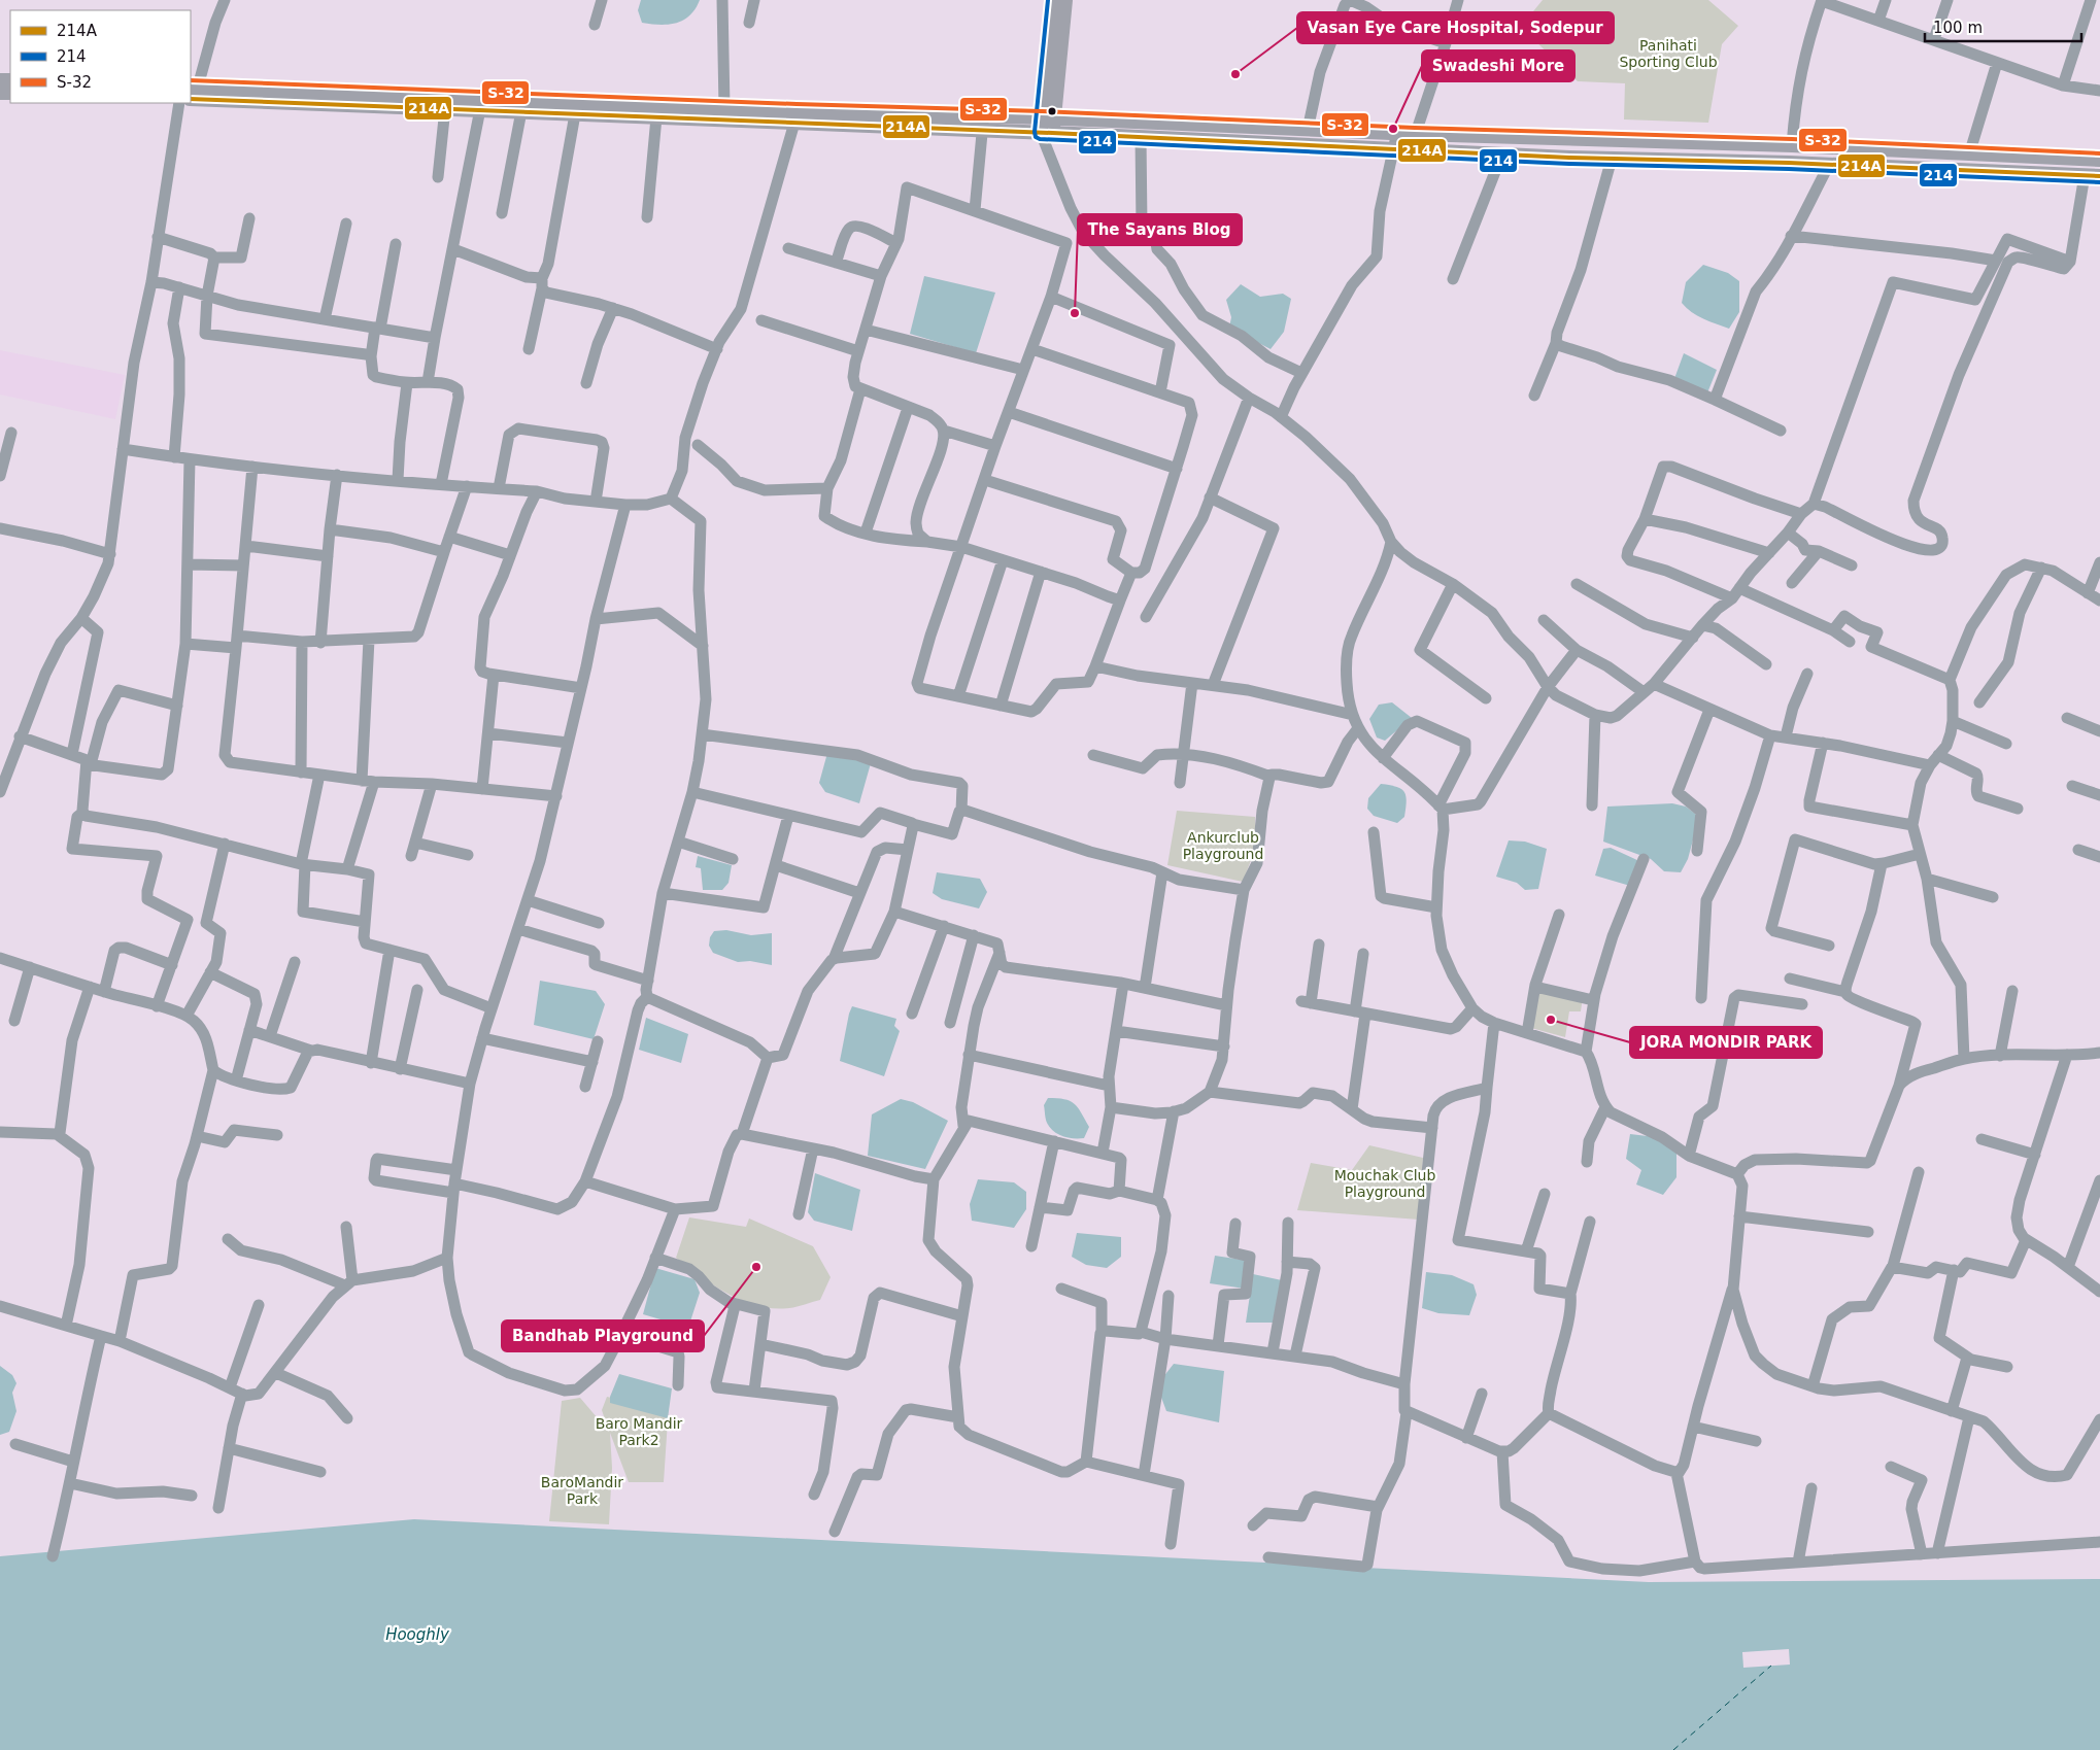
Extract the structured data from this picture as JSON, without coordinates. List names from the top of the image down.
{
  "water": ["Hooghly"],
  "parks": [
    "Panihati Sporting Club",
    "Ankurclub Playground",
    "Mouchak Club Playground",
    "Baro Mandir Park2",
    "BaroMandir Park"
  ],
  "places": [
    "Vasan Eye Care Hospital, Sodepur",
    "Swadeshi More",
    "The Sayans Blog",
    "JORA MONDIR PARK",
    "Bandhab Playground"
  ],
  "lines": ["transit line 214", "transit line S-32", "transit line 214A"],
  "legend": ["214A", "214", "S-32"],
  "scale_bar": "100 m"
}
